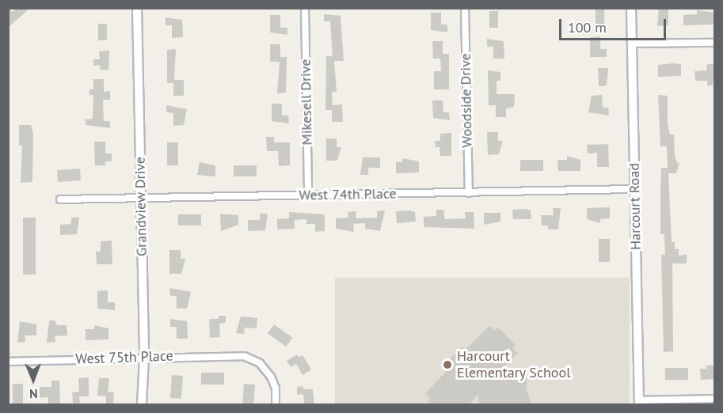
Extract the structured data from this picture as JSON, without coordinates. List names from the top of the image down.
{
  "streets": {
    "street": [
      "Woodside Drive",
      "Mikesell Drive",
      "West 74th Place",
      "Grandview Drive",
      "Harcourt Road",
      "West 75th Place"
    ]
  },
  "crossings": [
    ["Woodside Drive", "West 74th Place"],
    ["Mikesell Drive", "West 74th Place"],
    ["West 74th Place", "Grandview Drive"],
    ["West 74th Place", "Harcourt Road"],
    ["Grandview Drive", "West 75th Place"]
  ],
  "places": ["Harcourt Elementary School"],
  "scale_bar": "100 m",
  "north": "bottom"
}
